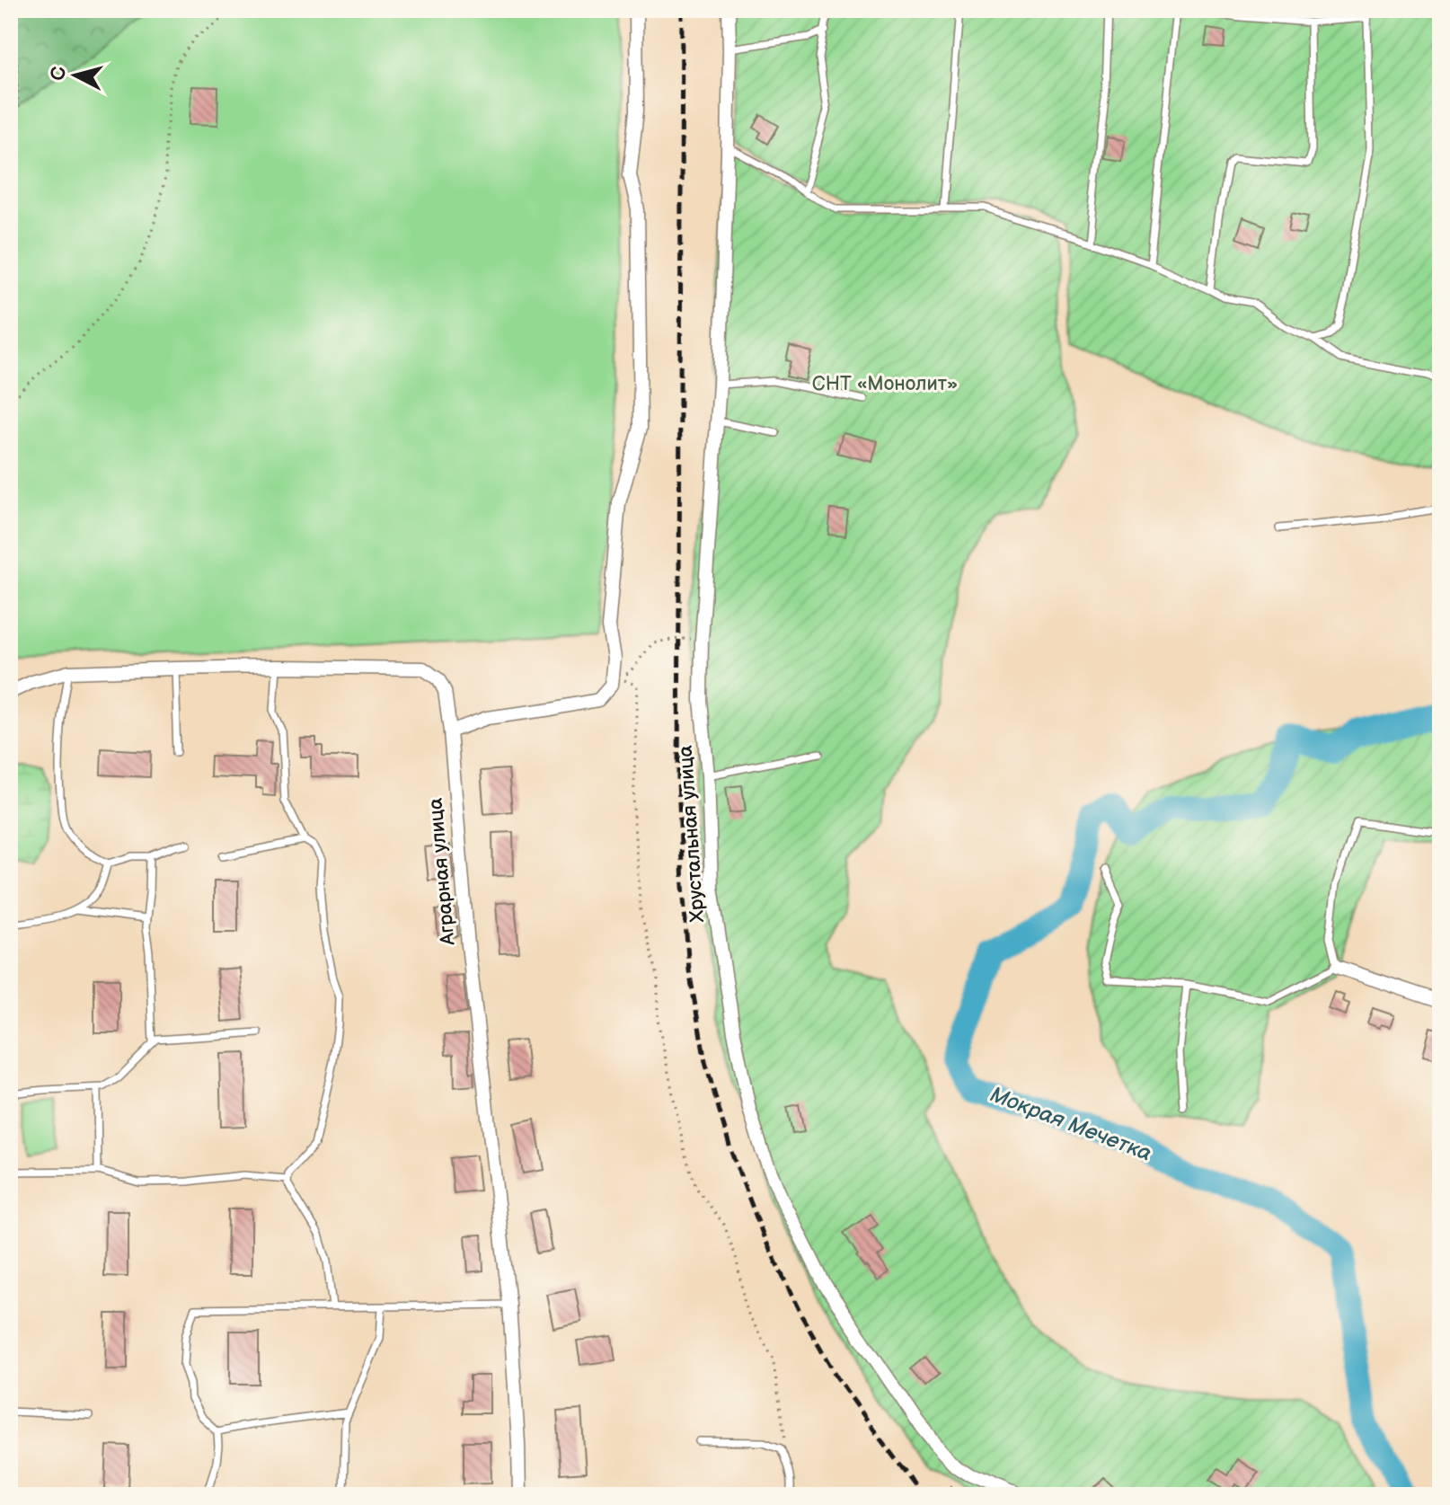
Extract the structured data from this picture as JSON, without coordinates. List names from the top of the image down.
{
  "streets": {
    "street": ["Хрустальная улица", "Аграрная улица"]
  },
  "water": ["Мокрая Мечетка"],
  "parks": ["СНТ «Монолит»"],
  "north": "left"
}
